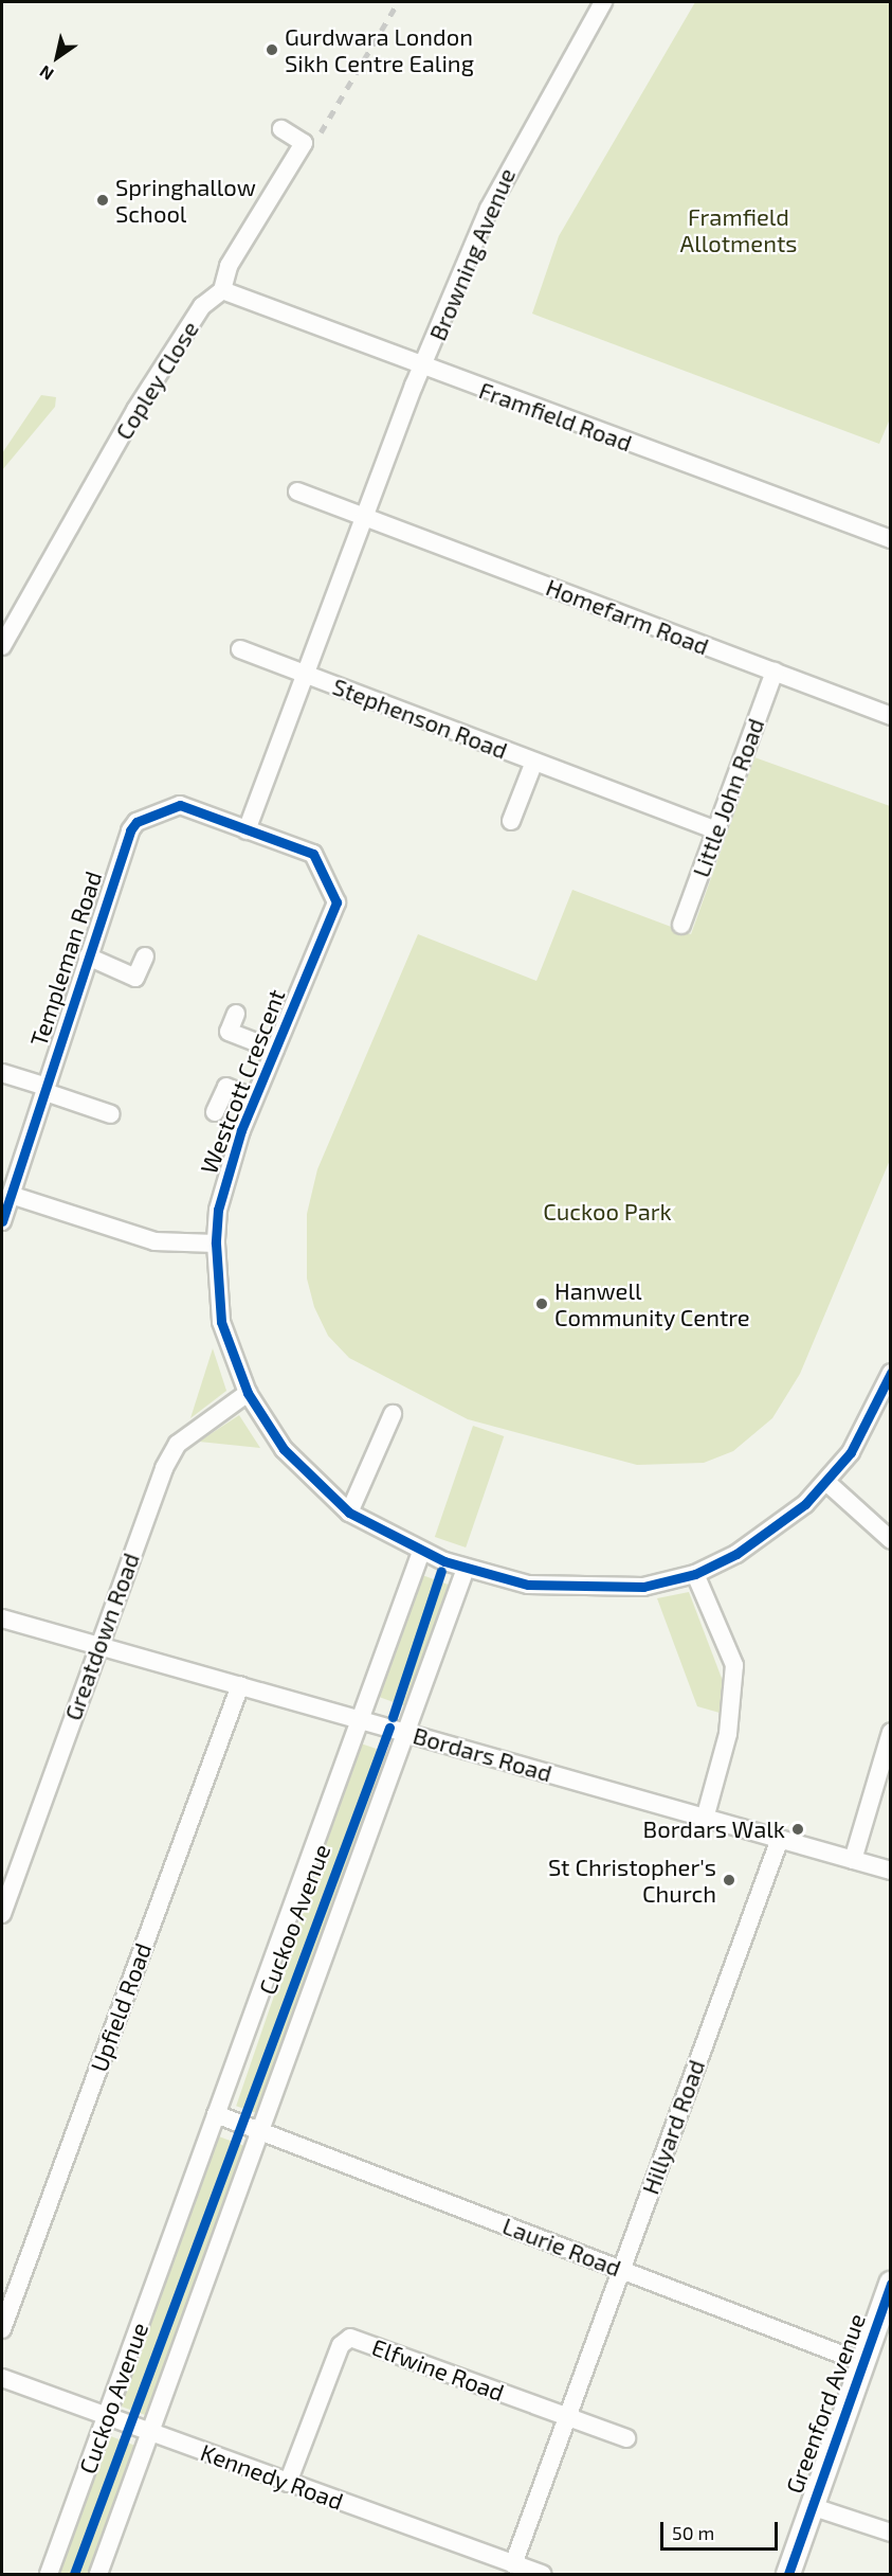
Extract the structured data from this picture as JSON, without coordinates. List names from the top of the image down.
{
  "streets": {
    "street": [
      "Browning Avenue",
      "Copley Close",
      "Framfield Road",
      "Homefarm Road",
      "Stephenson Road",
      "Little John Road",
      "Templeman Road",
      "Westcott Crescent",
      "Greatdown Road",
      "Bordars Road",
      "Cuckoo Avenue",
      "Upfield Road",
      "Hillyard Road",
      "Laurie Road",
      "Elfwine Road",
      "Greenford Avenue",
      "Kennedy Road"
    ]
  },
  "crossings": [
    ["Browning Avenue", "Framfield Road"],
    ["Browning Avenue", "Homefarm Road"],
    ["Browning Avenue", "Stephenson Road"],
    ["Browning Avenue", "Templeman Road"],
    ["Browning Avenue", "Westcott Crescent"],
    ["Copley Close", "Framfield Road"],
    ["Homefarm Road", "Little John Road"],
    ["Stephenson Road", "Little John Road"],
    ["Templeman Road", "Westcott Crescent"],
    ["Westcott Crescent", "Greatdown Road"],
    ["Westcott Crescent", "Cuckoo Avenue"],
    ["Greatdown Road", "Bordars Road"],
    ["Bordars Road", "Cuckoo Avenue"],
    ["Bordars Road", "Upfield Road"],
    ["Bordars Road", "Hillyard Road"],
    ["Cuckoo Avenue", "Laurie Road"],
    ["Cuckoo Avenue", "Kennedy Road"],
    ["Hillyard Road", "Laurie Road"],
    ["Hillyard Road", "Elfwine Road"],
    ["Hillyard Road", "Kennedy Road"],
    ["Laurie Road", "Greenford Avenue"],
    ["Elfwine Road", "Kennedy Road"]
  ],
  "parks": ["Framfield Allotments", "Cuckoo Park"],
  "places": [
    "Gurdwara London Sikh Centre Ealing",
    "Springhallow School",
    "Hanwell Community Centre",
    "Bordars Walk",
    "St Christopher's Church"
  ],
  "scale_bar": "50 m",
  "north": "bottom left"
}
